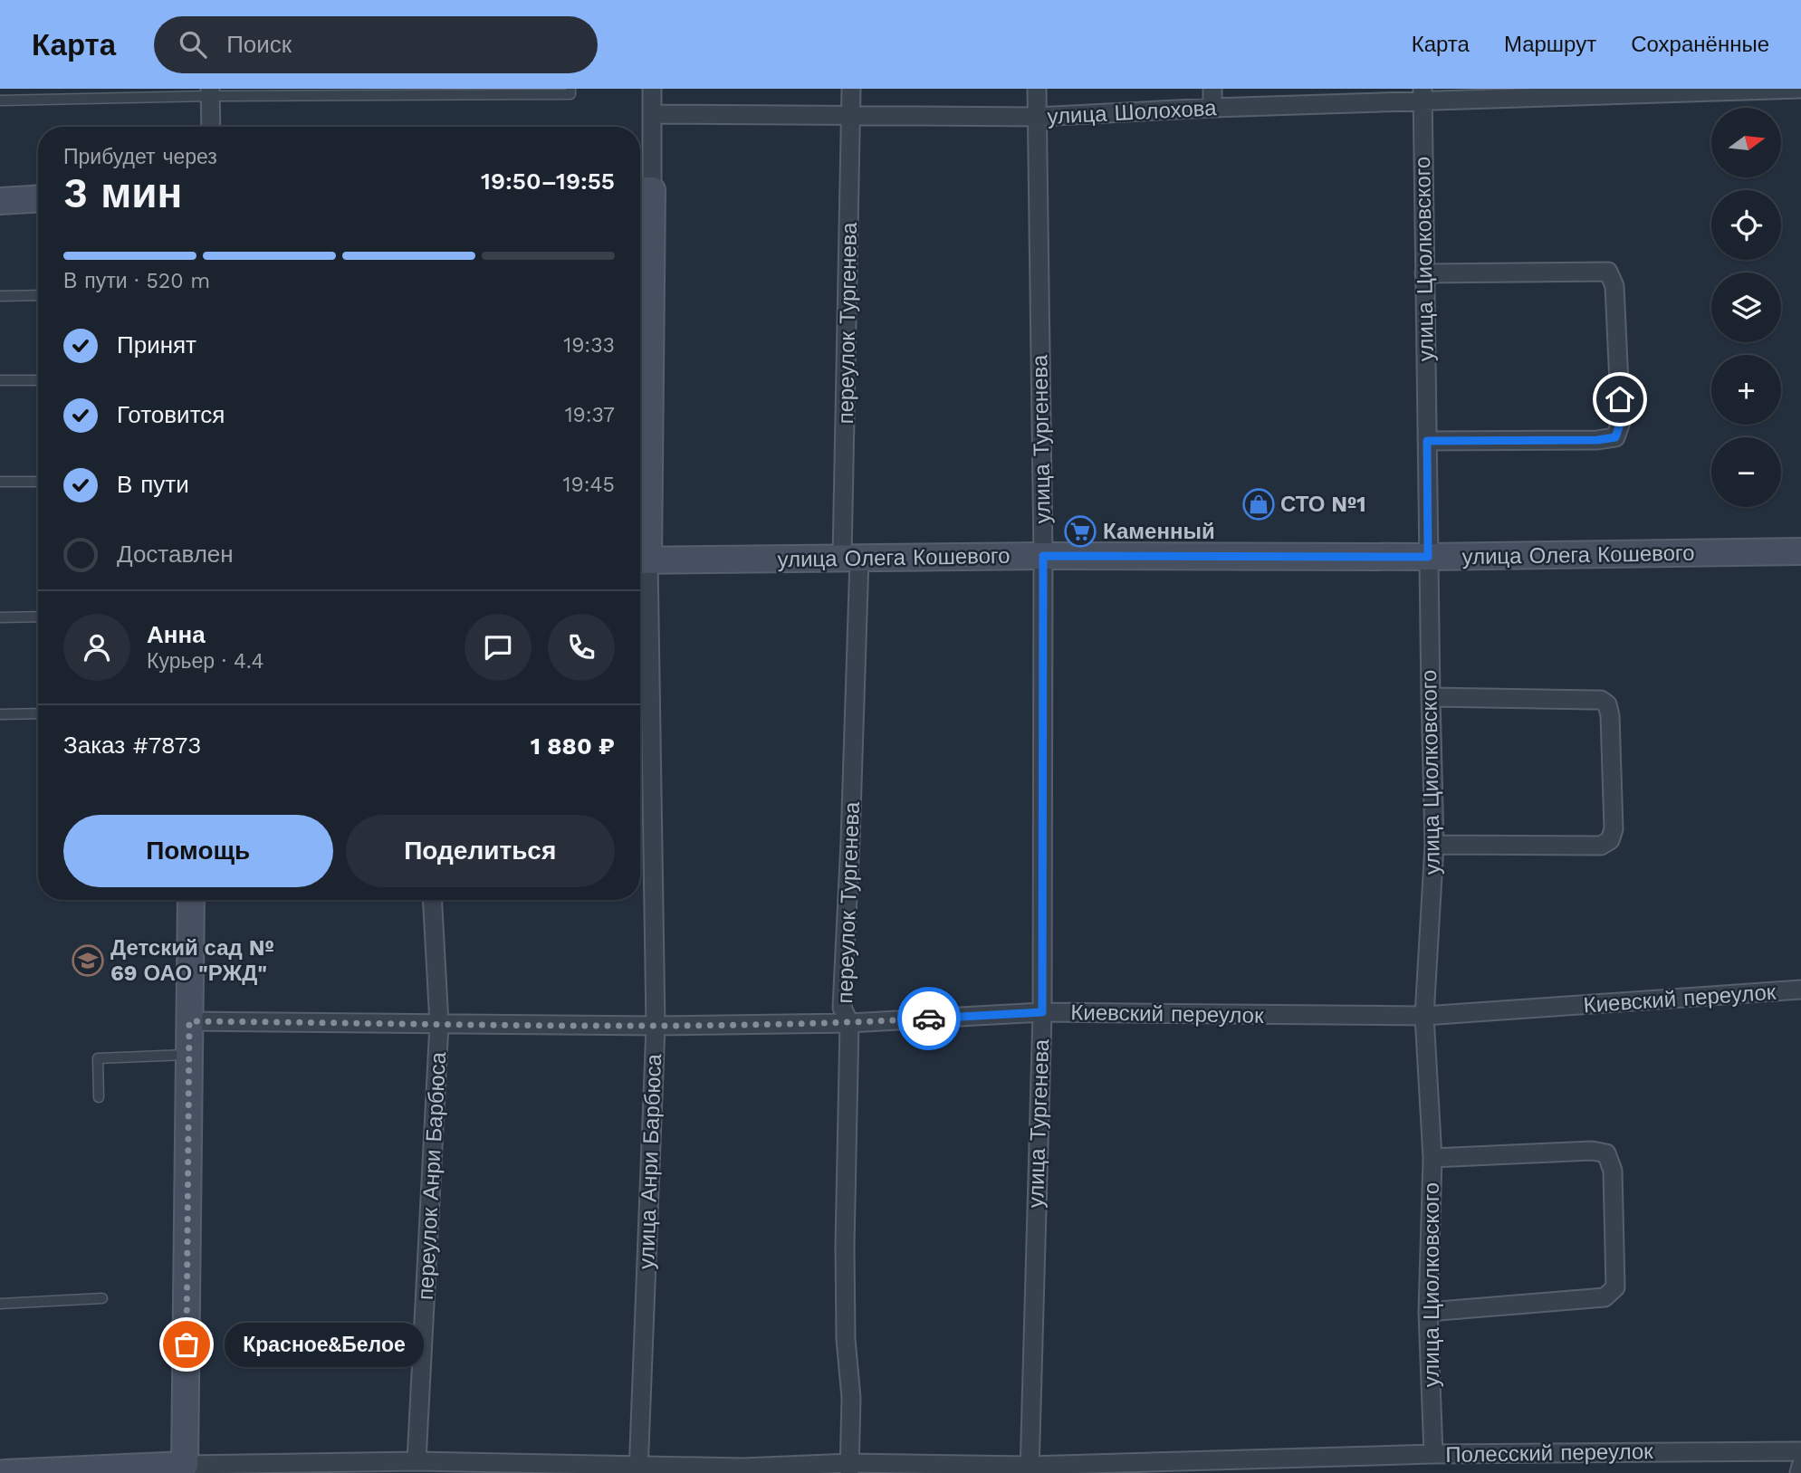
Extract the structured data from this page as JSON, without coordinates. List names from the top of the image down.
{
  "streets": {
    "street": [
      "улица Шолохова",
      "улица Циолковского",
      "переулок Тургенева",
      "улица Тургенева",
      "улица Олега Кошевого",
      "Киевский переулок",
      "улица Анри Барбюса",
      "переулок Анри Барбюса",
      "Полесский переулок"
    ]
  },
  "crossings": [
    ["улица Шолохова", "улица Циолковского"],
    ["улица Шолохова", "переулок Тургенева"],
    ["улица Шолохова", "улица Тургенева"],
    ["улица Шолохова", "улица Анри Барбюса"],
    ["улица Циолковского", "улица Олега Кошевого"],
    ["улица Циолковского", "Киевский переулок"],
    ["улица Циолковского", "Полесский переулок"],
    ["переулок Тургенева", "улица Олега Кошевого"],
    ["переулок Тургенева", "Киевский переулок"],
    ["переулок Тургенева", "Полесский переулок"],
    ["улица Тургенева", "улица Олега Кошевого"],
    ["улица Тургенева", "Киевский переулок"],
    ["улица Тургенева", "Полесский переулок"],
    ["улица Олега Кошевого", "улица Анри Барбюса"],
    ["Киевский переулок", "улица Анри Барбюса"],
    ["Киевский переулок", "переулок Анри Барбюса"],
    ["улица Анри Барбюса", "Полесский переулок"],
    ["переулок Анри Барбюса", "Полесский переулок"]
  ],
  "places": {
    "shop": ["СТО №1"],
    "supermarket": ["Каменный"],
    "school or university": ["Детский сад № 69 ОАО \"РЖД\""],
    "other": ["Красное&Белое"]
  },
  "north": "right",
  "page": {
    "header": "Карта",
    "search": "Поиск",
    "nav": ["Карта", "Маршрут", "Сохранённые"],
    "map_buttons": ["+", "−"],
    "heading": ["3 мин", "Прибудет через", "19:50–19:55"],
    "panel": [
      "Анна",
      "Курьер · 4.4",
      "Заказ #7873",
      "1 880 ₽"
    ],
    "bar": "В пути · 520 m",
    "list": [
      ["Принят", "19:33"],
      ["Готовится", "19:37"],
      ["В пути", "19:45"],
      "Доставлен"
    ],
    "buttons": ["Помощь", "Поделиться"],
    "bubble": "Красное&Белое"
  }
}
